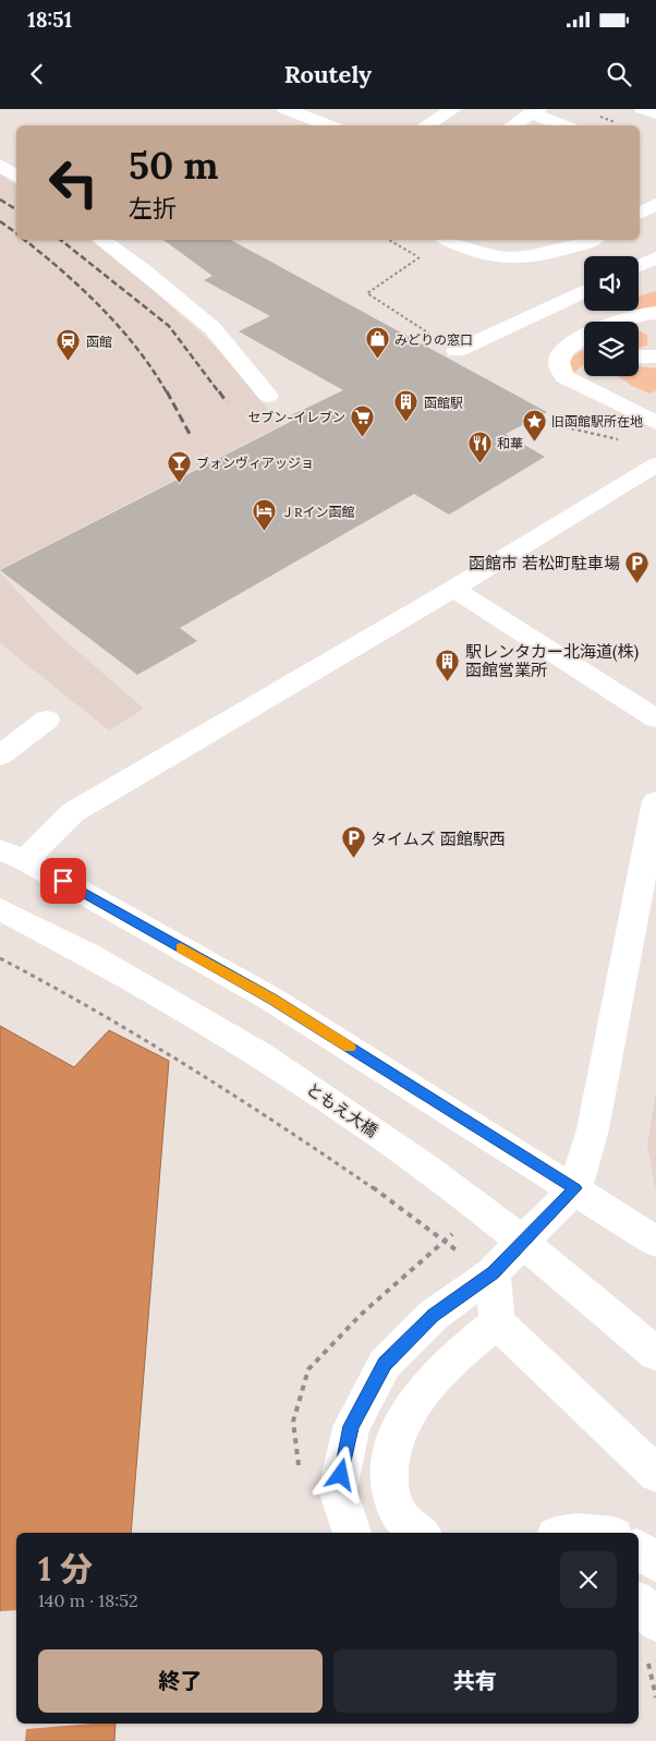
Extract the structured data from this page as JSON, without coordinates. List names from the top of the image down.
{
  "streets": {
    "street": ["ともえ大橋"]
  },
  "places": {
    "shop": ["みどりの窓口"],
    "station": ["函館"],
    "building": ["函館駅", "駅レンタカー北海道(株) 函館営業所"],
    "supermarket": ["セブン-イレブン"],
    "place": ["旧函館駅所在地"],
    "restaurant": ["和華"],
    "bar": ["ブォンヴィアッジョ"],
    "hotel": ["ＪRイン函館"],
    "parking": ["函館市 若松町駐車場", "タイムズ 函館駅西"]
  },
  "page": {
    "status": "18:51",
    "header": "Routely",
    "turn": ["50 m", "左折"],
    "heading": ["1 分", "140 m · 18:52"],
    "buttons": ["終了", "共有"]
  }
}
